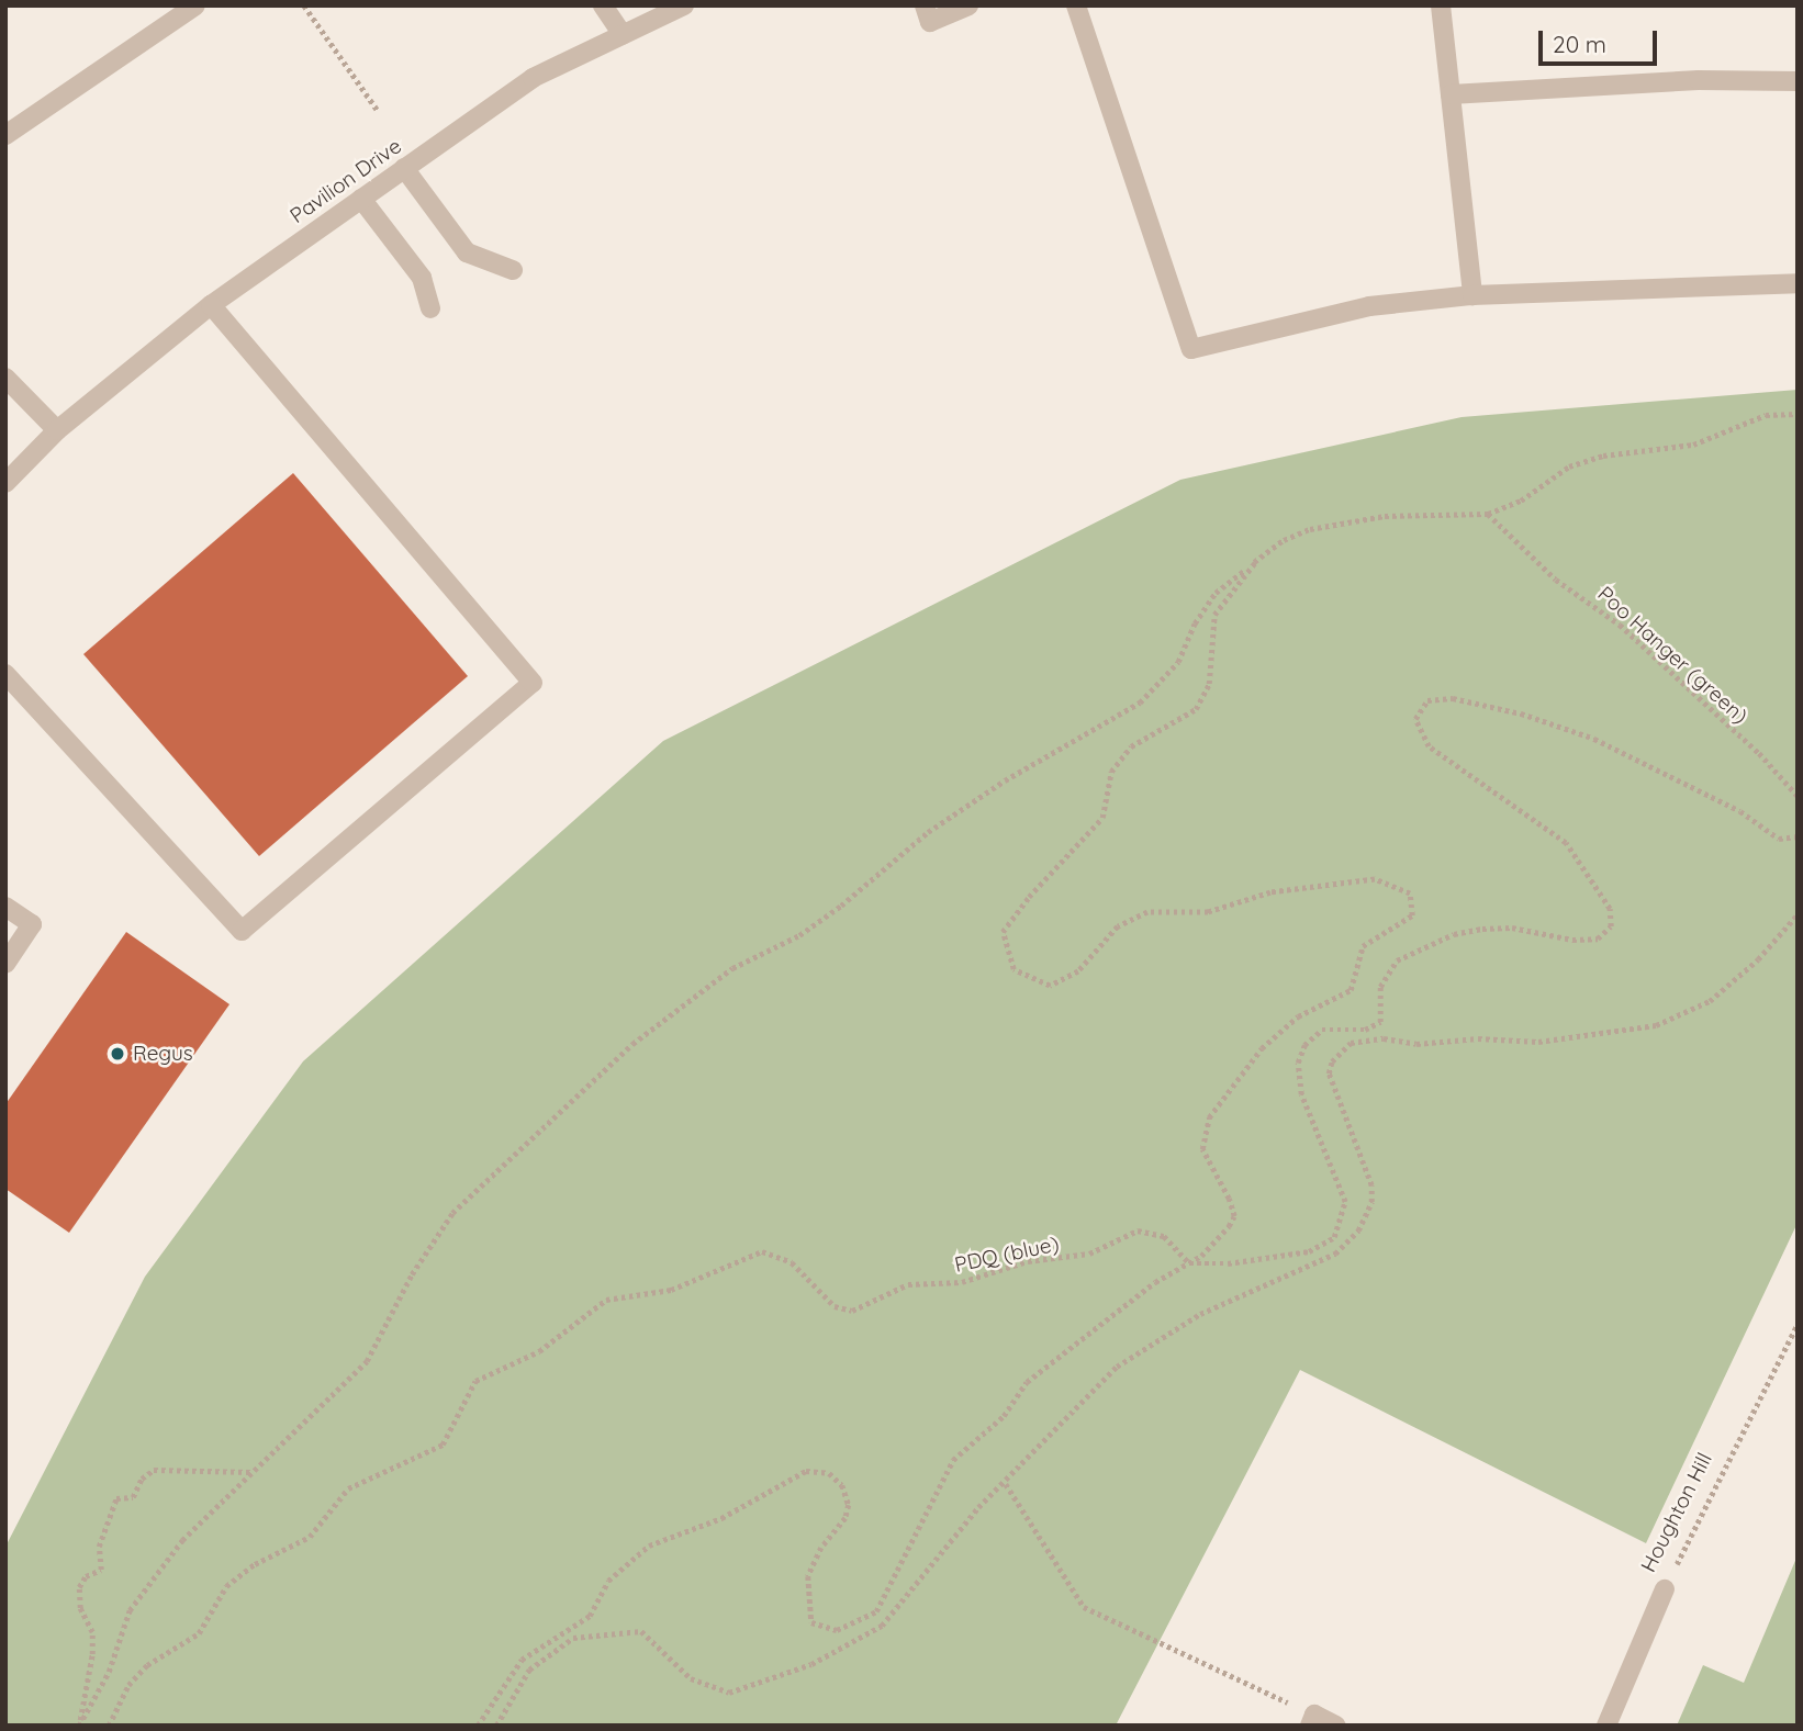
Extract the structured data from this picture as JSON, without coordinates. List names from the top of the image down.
{
  "streets": {
    "street": ["Pavilion Drive", "Houghton Hill"],
    "path": ["Poo Hanger (green)", "PDQ (blue)"]
  },
  "places": ["Regus"],
  "scale_bar": "20 m"
}
